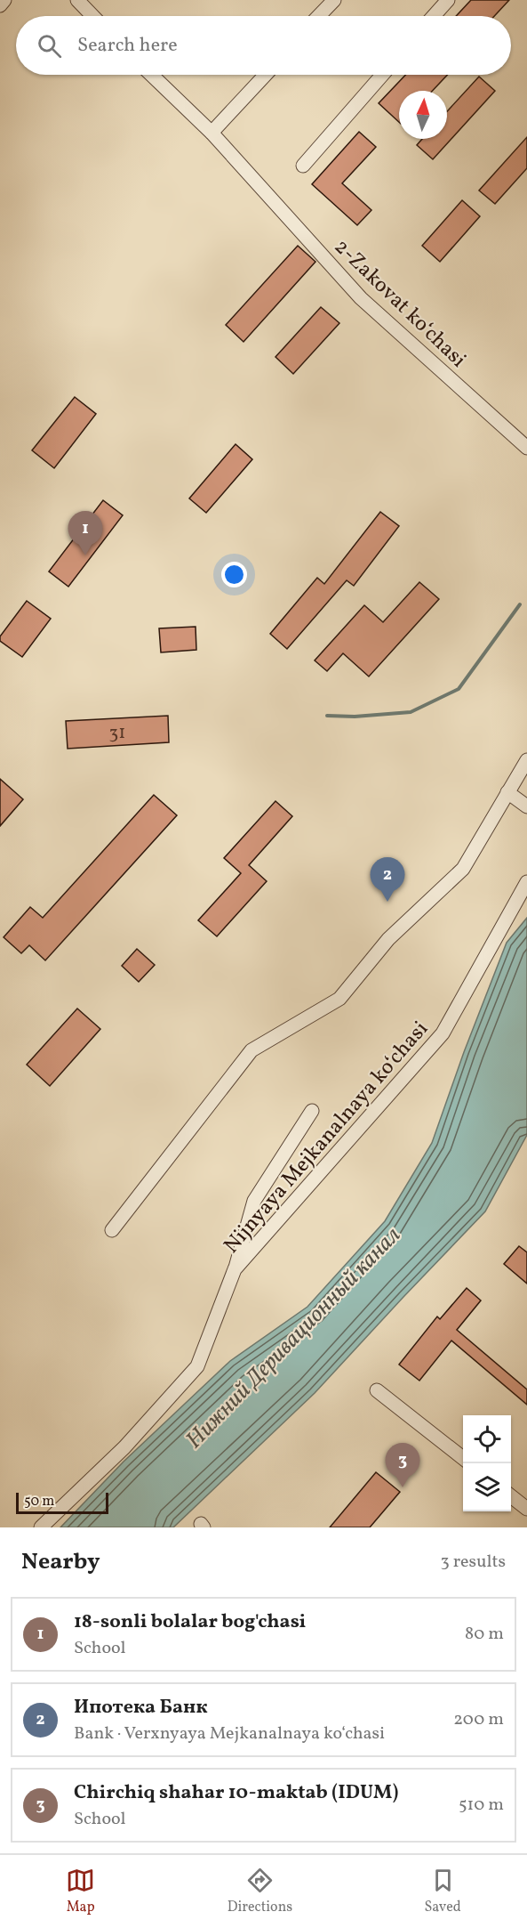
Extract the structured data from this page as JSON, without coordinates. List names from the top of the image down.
{
  "streets": {
    "street": ["2-Zakovat ko‘chasi", "Nijnyaya Mejkanalnaya ko‘chasi"]
  },
  "water": ["Нижний Деривационный канал"],
  "house_numbers": ["31"],
  "scale_bar": "50 m",
  "north": "top",
  "page": {
    "search": "Search here",
    "pins": ["1", "2", "3"],
    "scale": "50 m",
    "heading": ["Nearby", "3 results"],
    "list": [
      {
        "mark": "1",
        "name": "18-sonli bolalar bog'chasi",
        "note": "School",
        "value": "80 m"
      },
      {
        "mark": "2",
        "name": "Ипотека Банк",
        "note": "Bank · Verxnyaya Mejkanalnaya ko‘chasi",
        "value": "200 m"
      },
      {
        "mark": "3",
        "name": "Chirchiq shahar 10-maktab (IDUM)",
        "note": "School",
        "value": "510 m"
      }
    ],
    "nav": ["Map", "Directions", "Saved"]
  }
}
